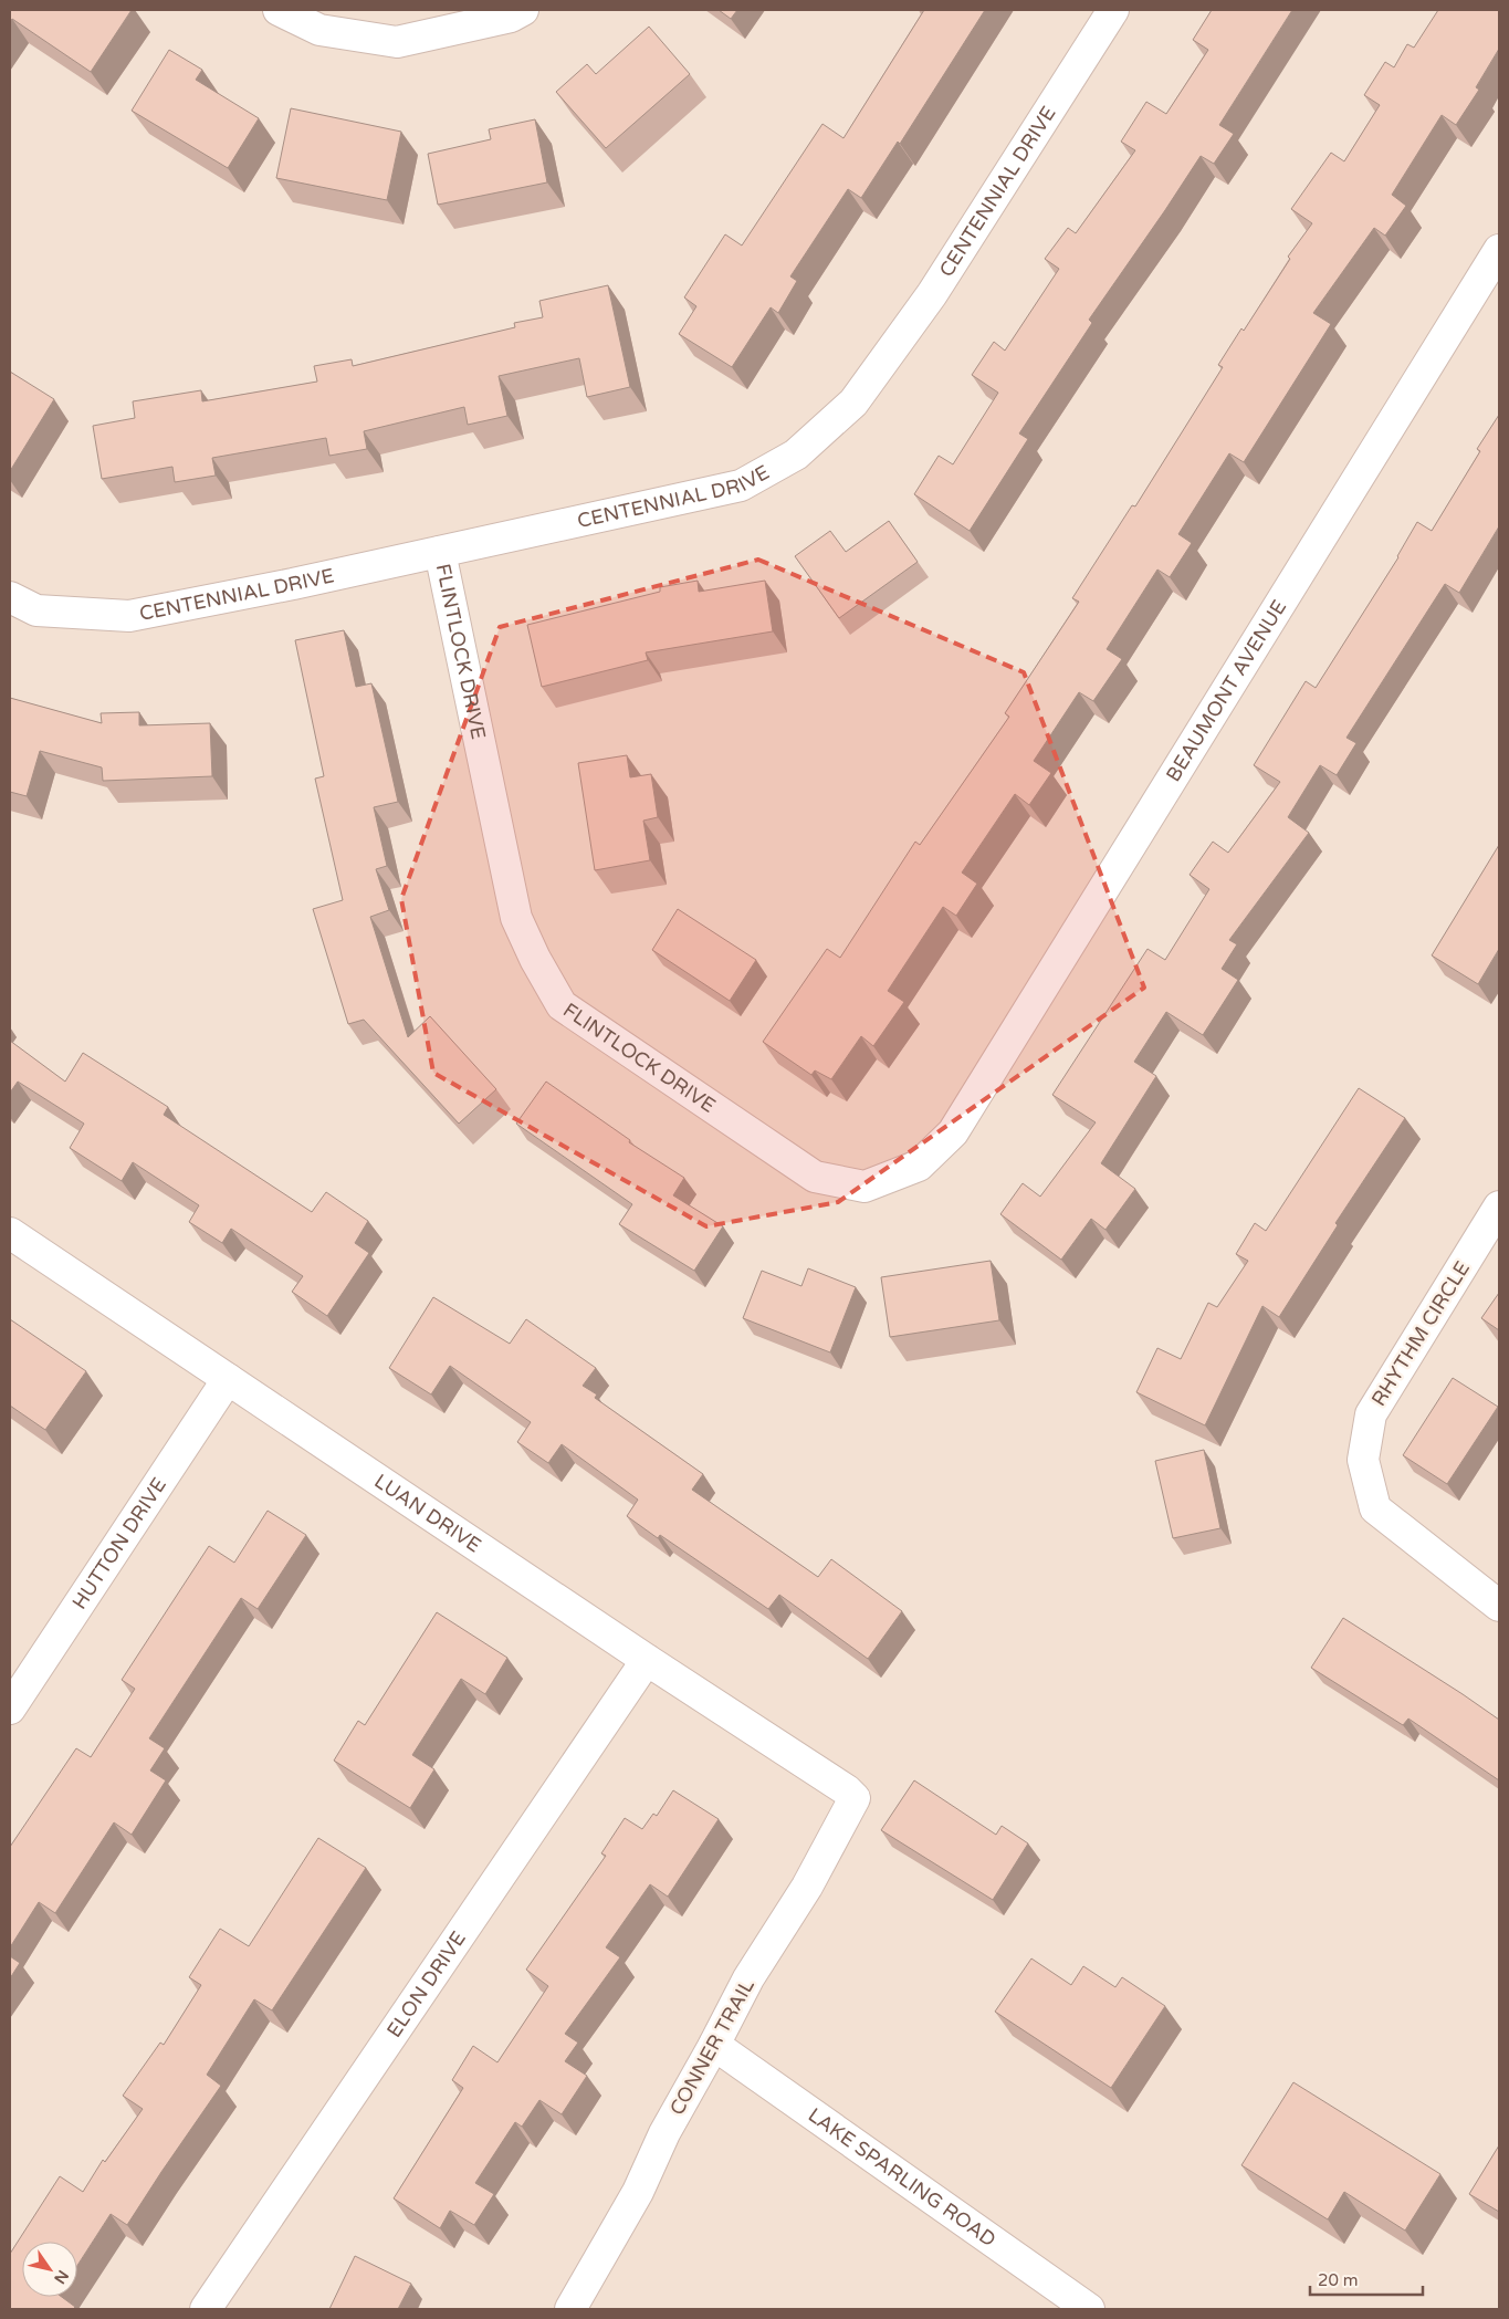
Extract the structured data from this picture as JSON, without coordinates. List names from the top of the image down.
{
  "streets": {
    "street": [
      "CENTENNIAL DRIVE",
      "FLINTLOCK DRIVE",
      "BEAUMONT AVENUE",
      "RHYTHM CIRCLE",
      "LUAN DRIVE",
      "HUTTON DRIVE",
      "ELON DRIVE",
      "CONNER TRAIL",
      "LAKE SPARLING ROAD"
    ]
  },
  "crossings": [
    ["CENTENNIAL DRIVE", "FLINTLOCK DRIVE"],
    ["FLINTLOCK DRIVE", "BEAUMONT AVENUE"],
    ["LUAN DRIVE", "HUTTON DRIVE"],
    ["LUAN DRIVE", "ELON DRIVE"],
    ["LUAN DRIVE", "CONNER TRAIL"],
    ["CONNER TRAIL", "LAKE SPARLING ROAD"]
  ],
  "scale_bar": "20 m",
  "north": "bottom right"
}
